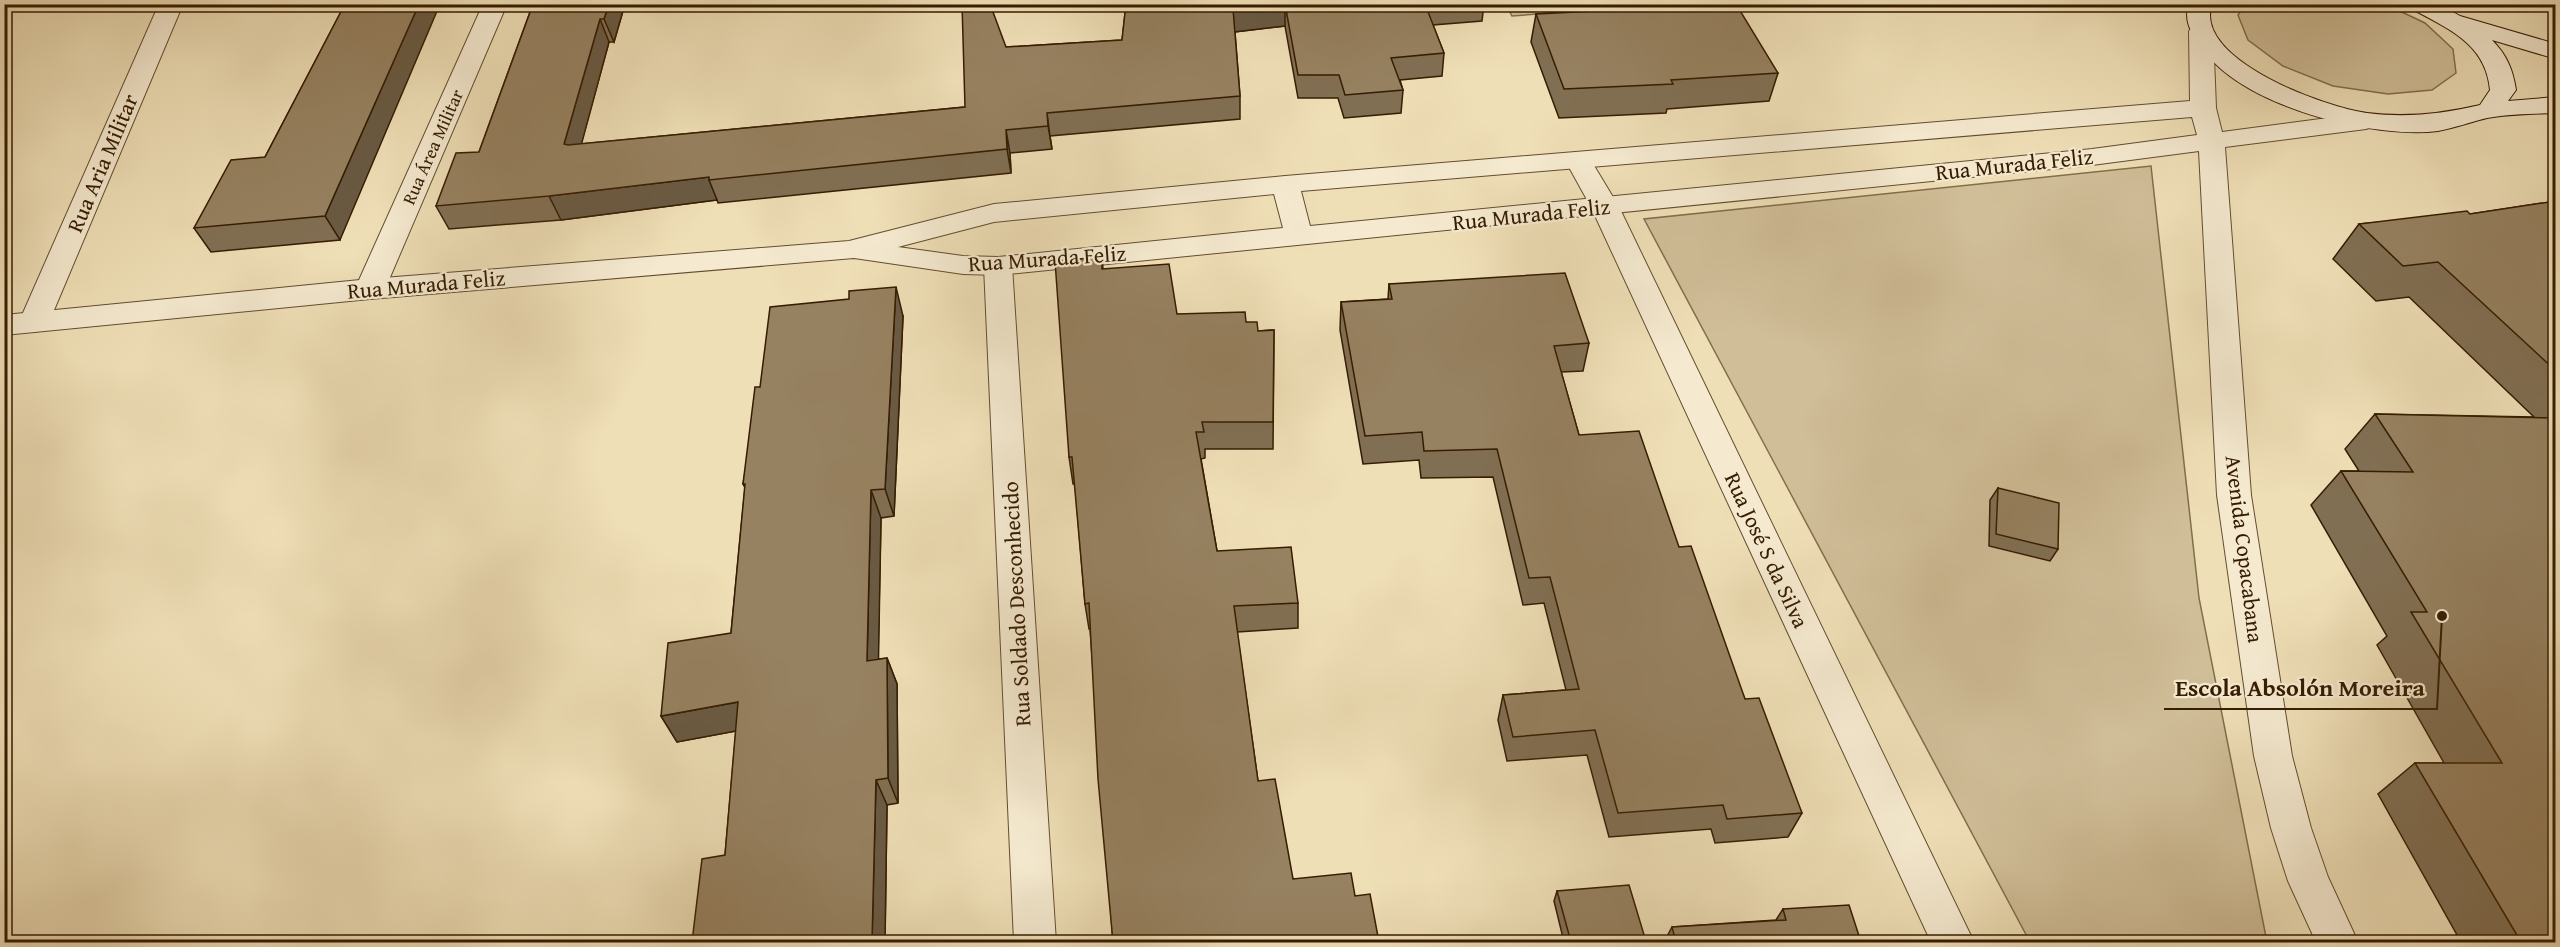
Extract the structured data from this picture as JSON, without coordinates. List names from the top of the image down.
{
  "streets": {
    "street": [
      "Rua Área Militar",
      "Rua Aria Militar",
      "Rua Murada Feliz",
      "Avenida Copacabana",
      "Rua José S da Silva",
      "Rua Soldado Desconhecido"
    ]
  },
  "crossings": [
    ["Rua Área Militar", "Rua Murada Feliz"],
    ["Rua Aria Militar", "Rua Murada Feliz"],
    ["Rua Murada Feliz", "Avenida Copacabana"],
    ["Rua Murada Feliz", "Rua José S da Silva"],
    ["Rua Murada Feliz", "Rua Soldado Desconhecido"]
  ],
  "places": ["Escola Absolón Moreira"]
}
